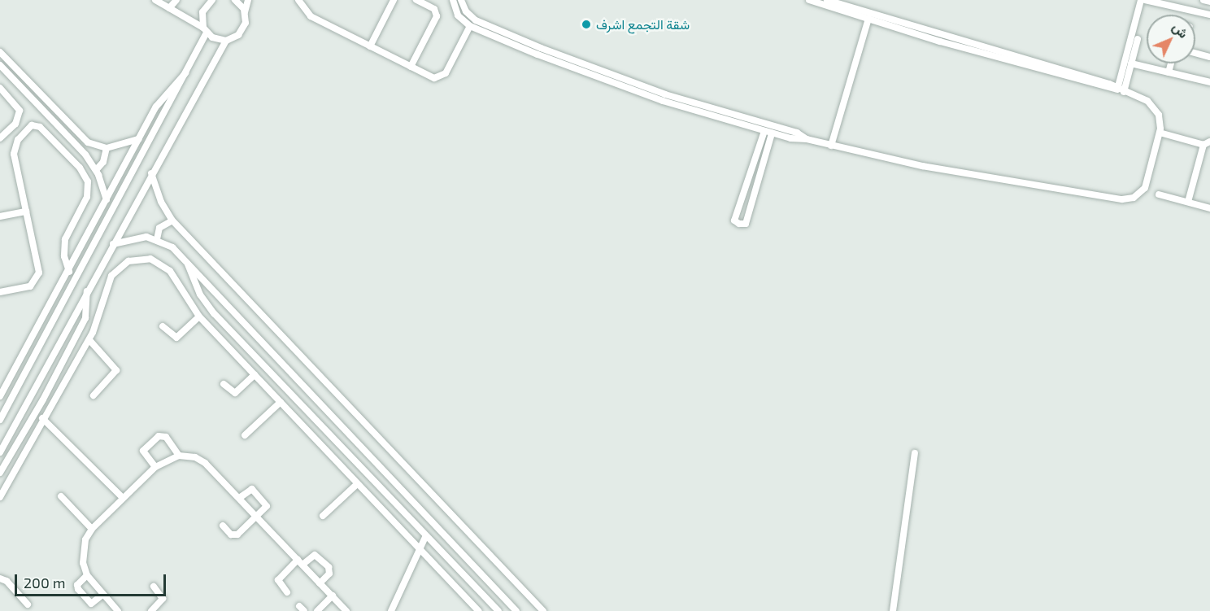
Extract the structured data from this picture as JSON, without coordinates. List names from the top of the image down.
{
  "places": ["شقة التجمع اشرف"],
  "scale_bar": "200 m",
  "north": "top right"
}
